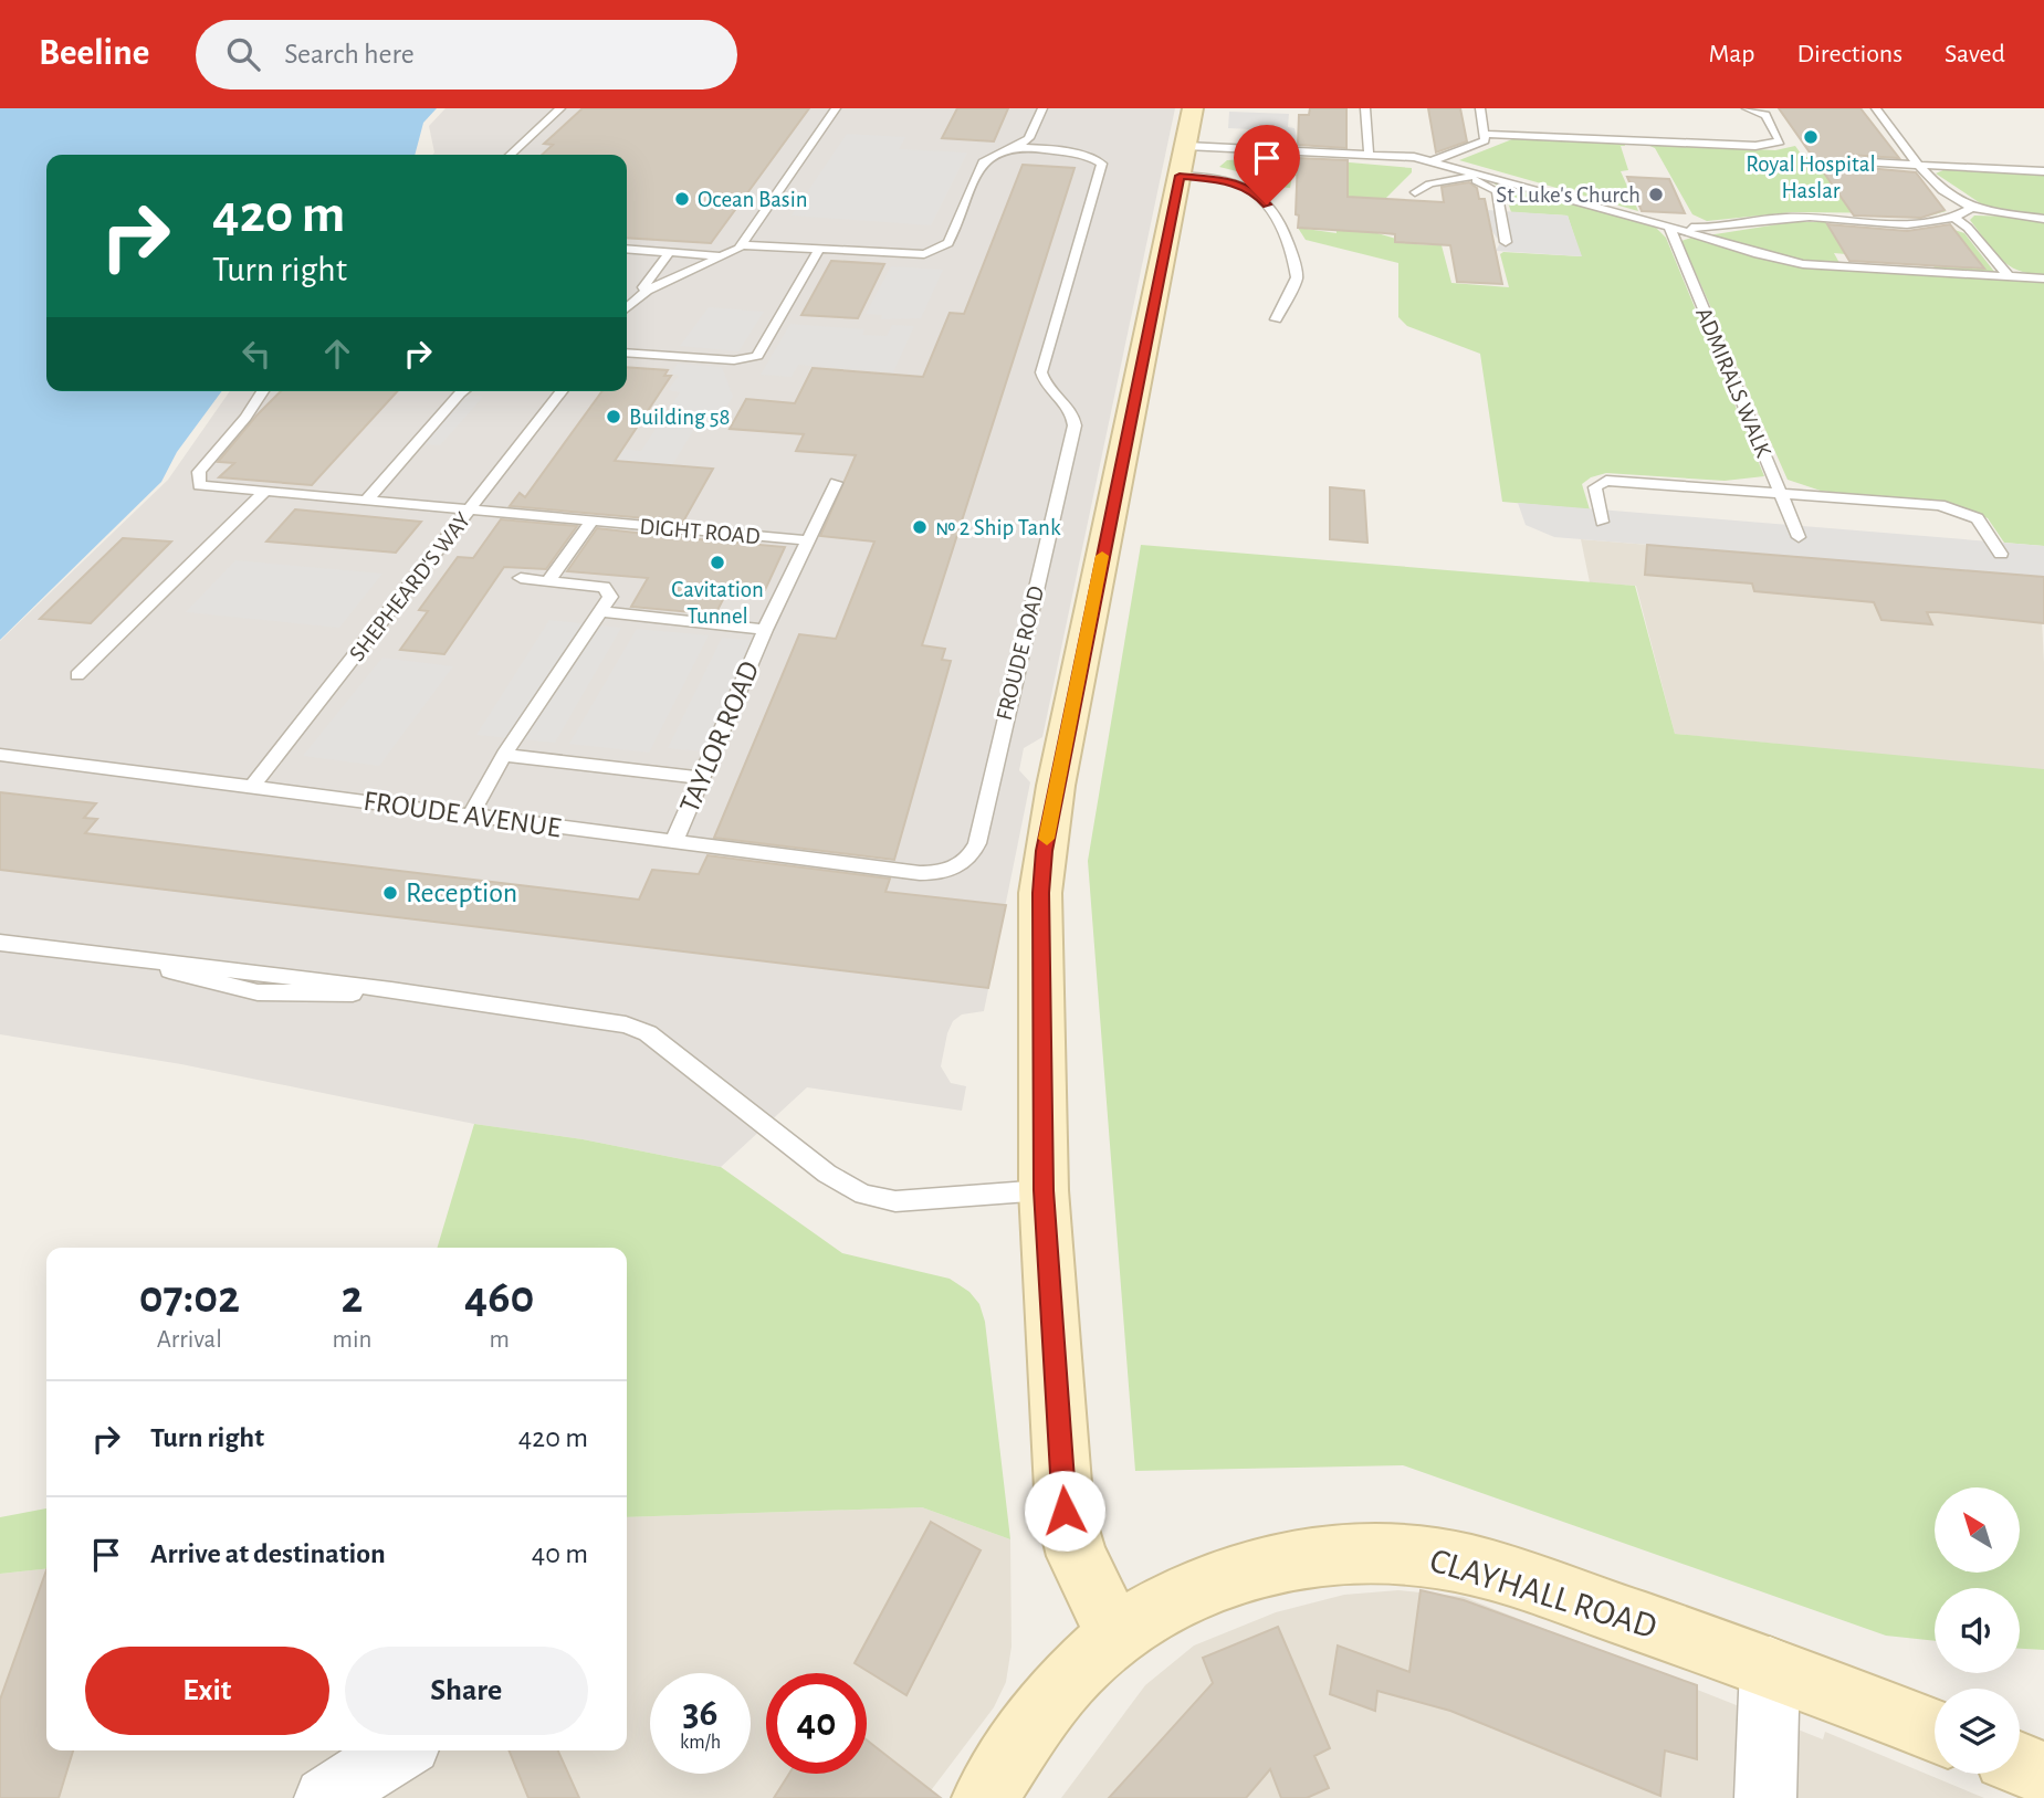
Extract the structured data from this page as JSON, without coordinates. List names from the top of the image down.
{
  "streets": {
    "street": ["CLAYHALL ROAD"],
    "lane": [
      "ADMIRALS WALK",
      "DIGHT ROAD",
      "SHEPHEARD'S WAY",
      "FROUDE ROAD",
      "TAYLOR ROAD",
      "FROUDE AVENUE"
    ]
  },
  "crossings": [
    ["DIGHT ROAD", "SHEPHEARD'S WAY"],
    ["DIGHT ROAD", "TAYLOR ROAD"],
    ["SHEPHEARD'S WAY", "FROUDE AVENUE"],
    ["FROUDE ROAD", "TAYLOR ROAD"],
    ["FROUDE ROAD", "FROUDE AVENUE"],
    ["TAYLOR ROAD", "FROUDE AVENUE"]
  ],
  "places": [
    "Royal Hospital Haslar",
    "St Luke's Church",
    "Ocean Basin",
    "Building 58",
    "№ 2 Ship Tank",
    "Cavitation Tunnel",
    "Reception"
  ],
  "north": "top left",
  "page": {
    "header": "Beeline",
    "search": "Search here",
    "nav": ["Map", "Directions", "Saved"],
    "turn": ["420 m", "Turn right"],
    "eta": [
      "07:02",
      "Arrival",
      "2",
      "min",
      "460",
      "m"
    ],
    "list": [
      {
        "name": "Turn right",
        "value": "420 m"
      },
      {
        "name": "Arrive at destination",
        "value": "40 m"
      }
    ],
    "buttons": ["Exit", "Share"],
    "speed": "36 km/h",
    "limit": "40"
  }
}
